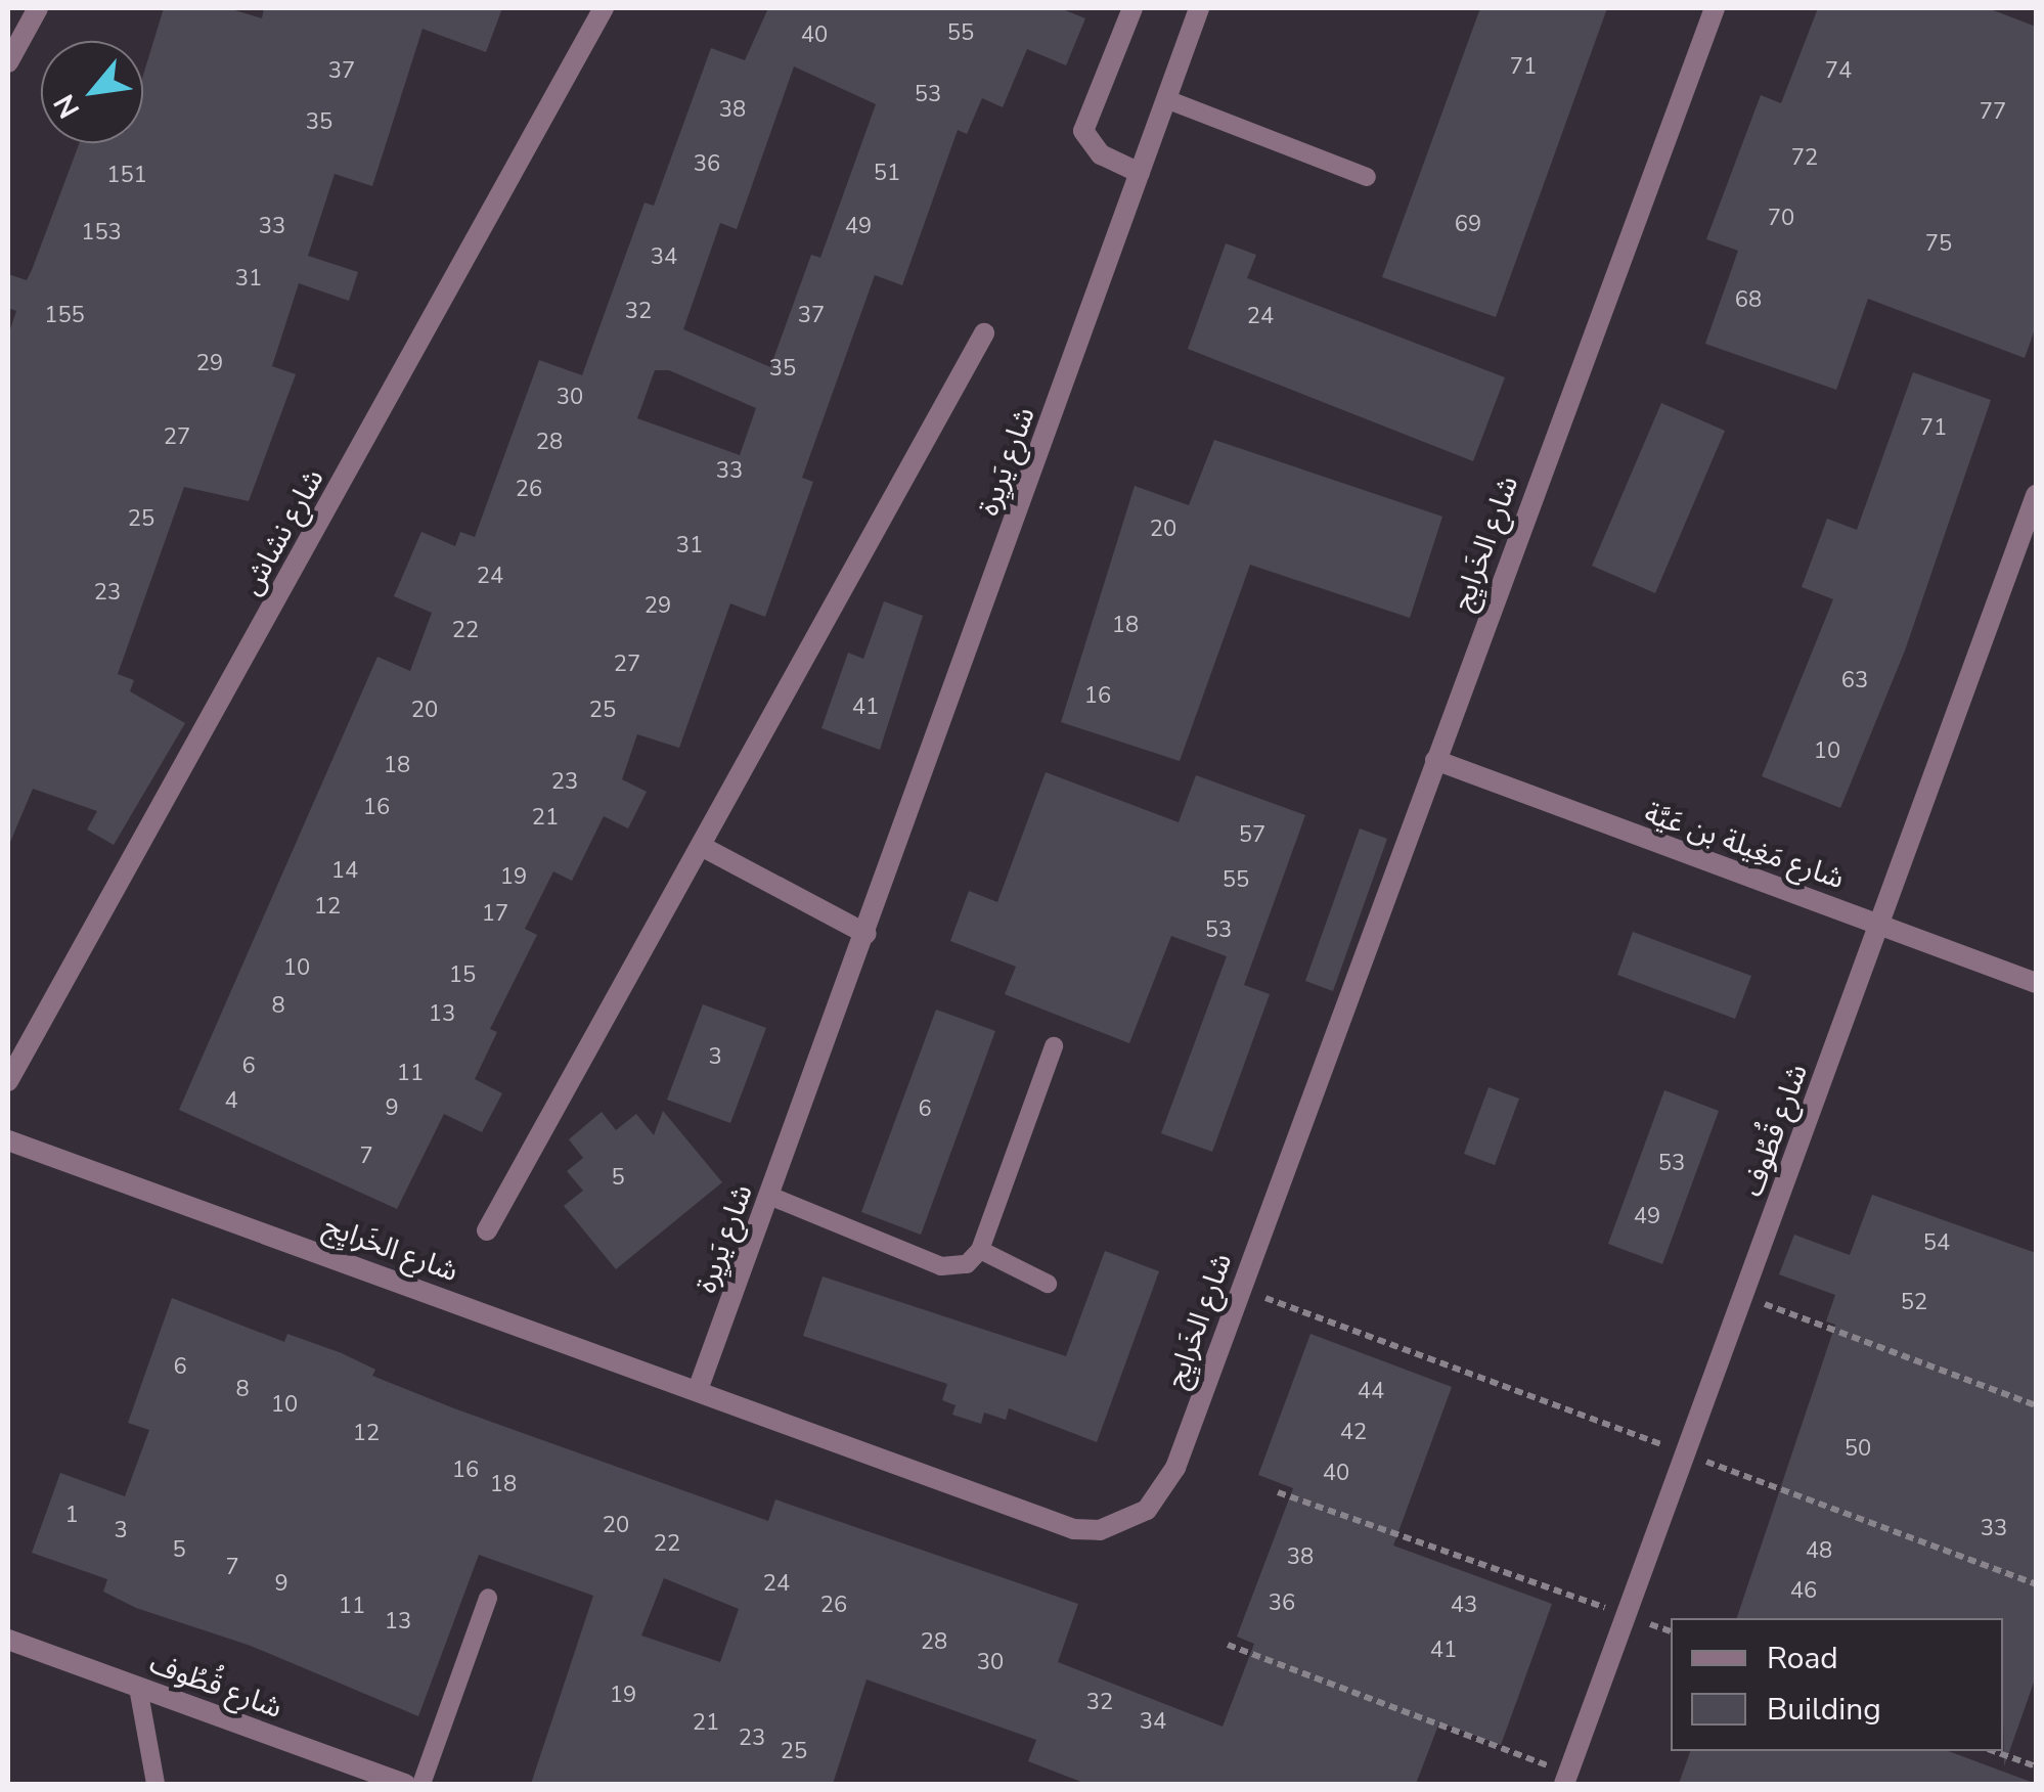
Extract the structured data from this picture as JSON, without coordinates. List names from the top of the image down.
{
  "streets": {
    "street": [
      "شارع يَريِرة",
      "شارع نشاش",
      "شارع الخَرايِج",
      "شارع مَغِيلة بن عَيَّة",
      "شارع قُطُوف"
    ]
  },
  "crossings": [
    ["شارع يَريِرة", "شارع الخَرايِج"],
    ["شارع الخَرايِج", "شارع مَغِيلة بن عَيَّة"],
    ["شارع مَغِيلة بن عَيَّة", "شارع قُطُوف"]
  ],
  "house_numbers": [
    "55",
    "40",
    "71",
    "37",
    "74",
    "53",
    "38",
    "77",
    "35",
    "72",
    "36",
    "51",
    "151",
    "70",
    "69",
    "33",
    "49",
    "153",
    "75",
    "34",
    "31",
    "68",
    "32",
    "155",
    "37",
    "24",
    "29",
    "35",
    "30",
    "71",
    "27",
    "28",
    "33",
    "26",
    "25",
    "20",
    "31",
    "24",
    "23",
    "29",
    "18",
    "22",
    "27",
    "63",
    "16",
    "41",
    "20",
    "25",
    "10",
    "18",
    "23",
    "16",
    "21",
    "57",
    "14",
    "19",
    "55",
    "12",
    "17",
    "53",
    "10",
    "15",
    "8",
    "13",
    "3",
    "6",
    "11",
    "4",
    "9",
    "6",
    "7",
    "53",
    "5",
    "49",
    "54",
    "52",
    "6",
    "8",
    "44",
    "10",
    "42",
    "12",
    "50",
    "16",
    "40",
    "18",
    "1",
    "20",
    "33",
    "3",
    "22",
    "5",
    "48",
    "38",
    "7",
    "9",
    "24",
    "46",
    "36",
    "26",
    "43",
    "11",
    "13",
    "28",
    "41",
    "30",
    "19",
    "32",
    "34",
    "21",
    "23",
    "25"
  ],
  "legend": ["Road", "Building"],
  "north": "bottom left"
}
